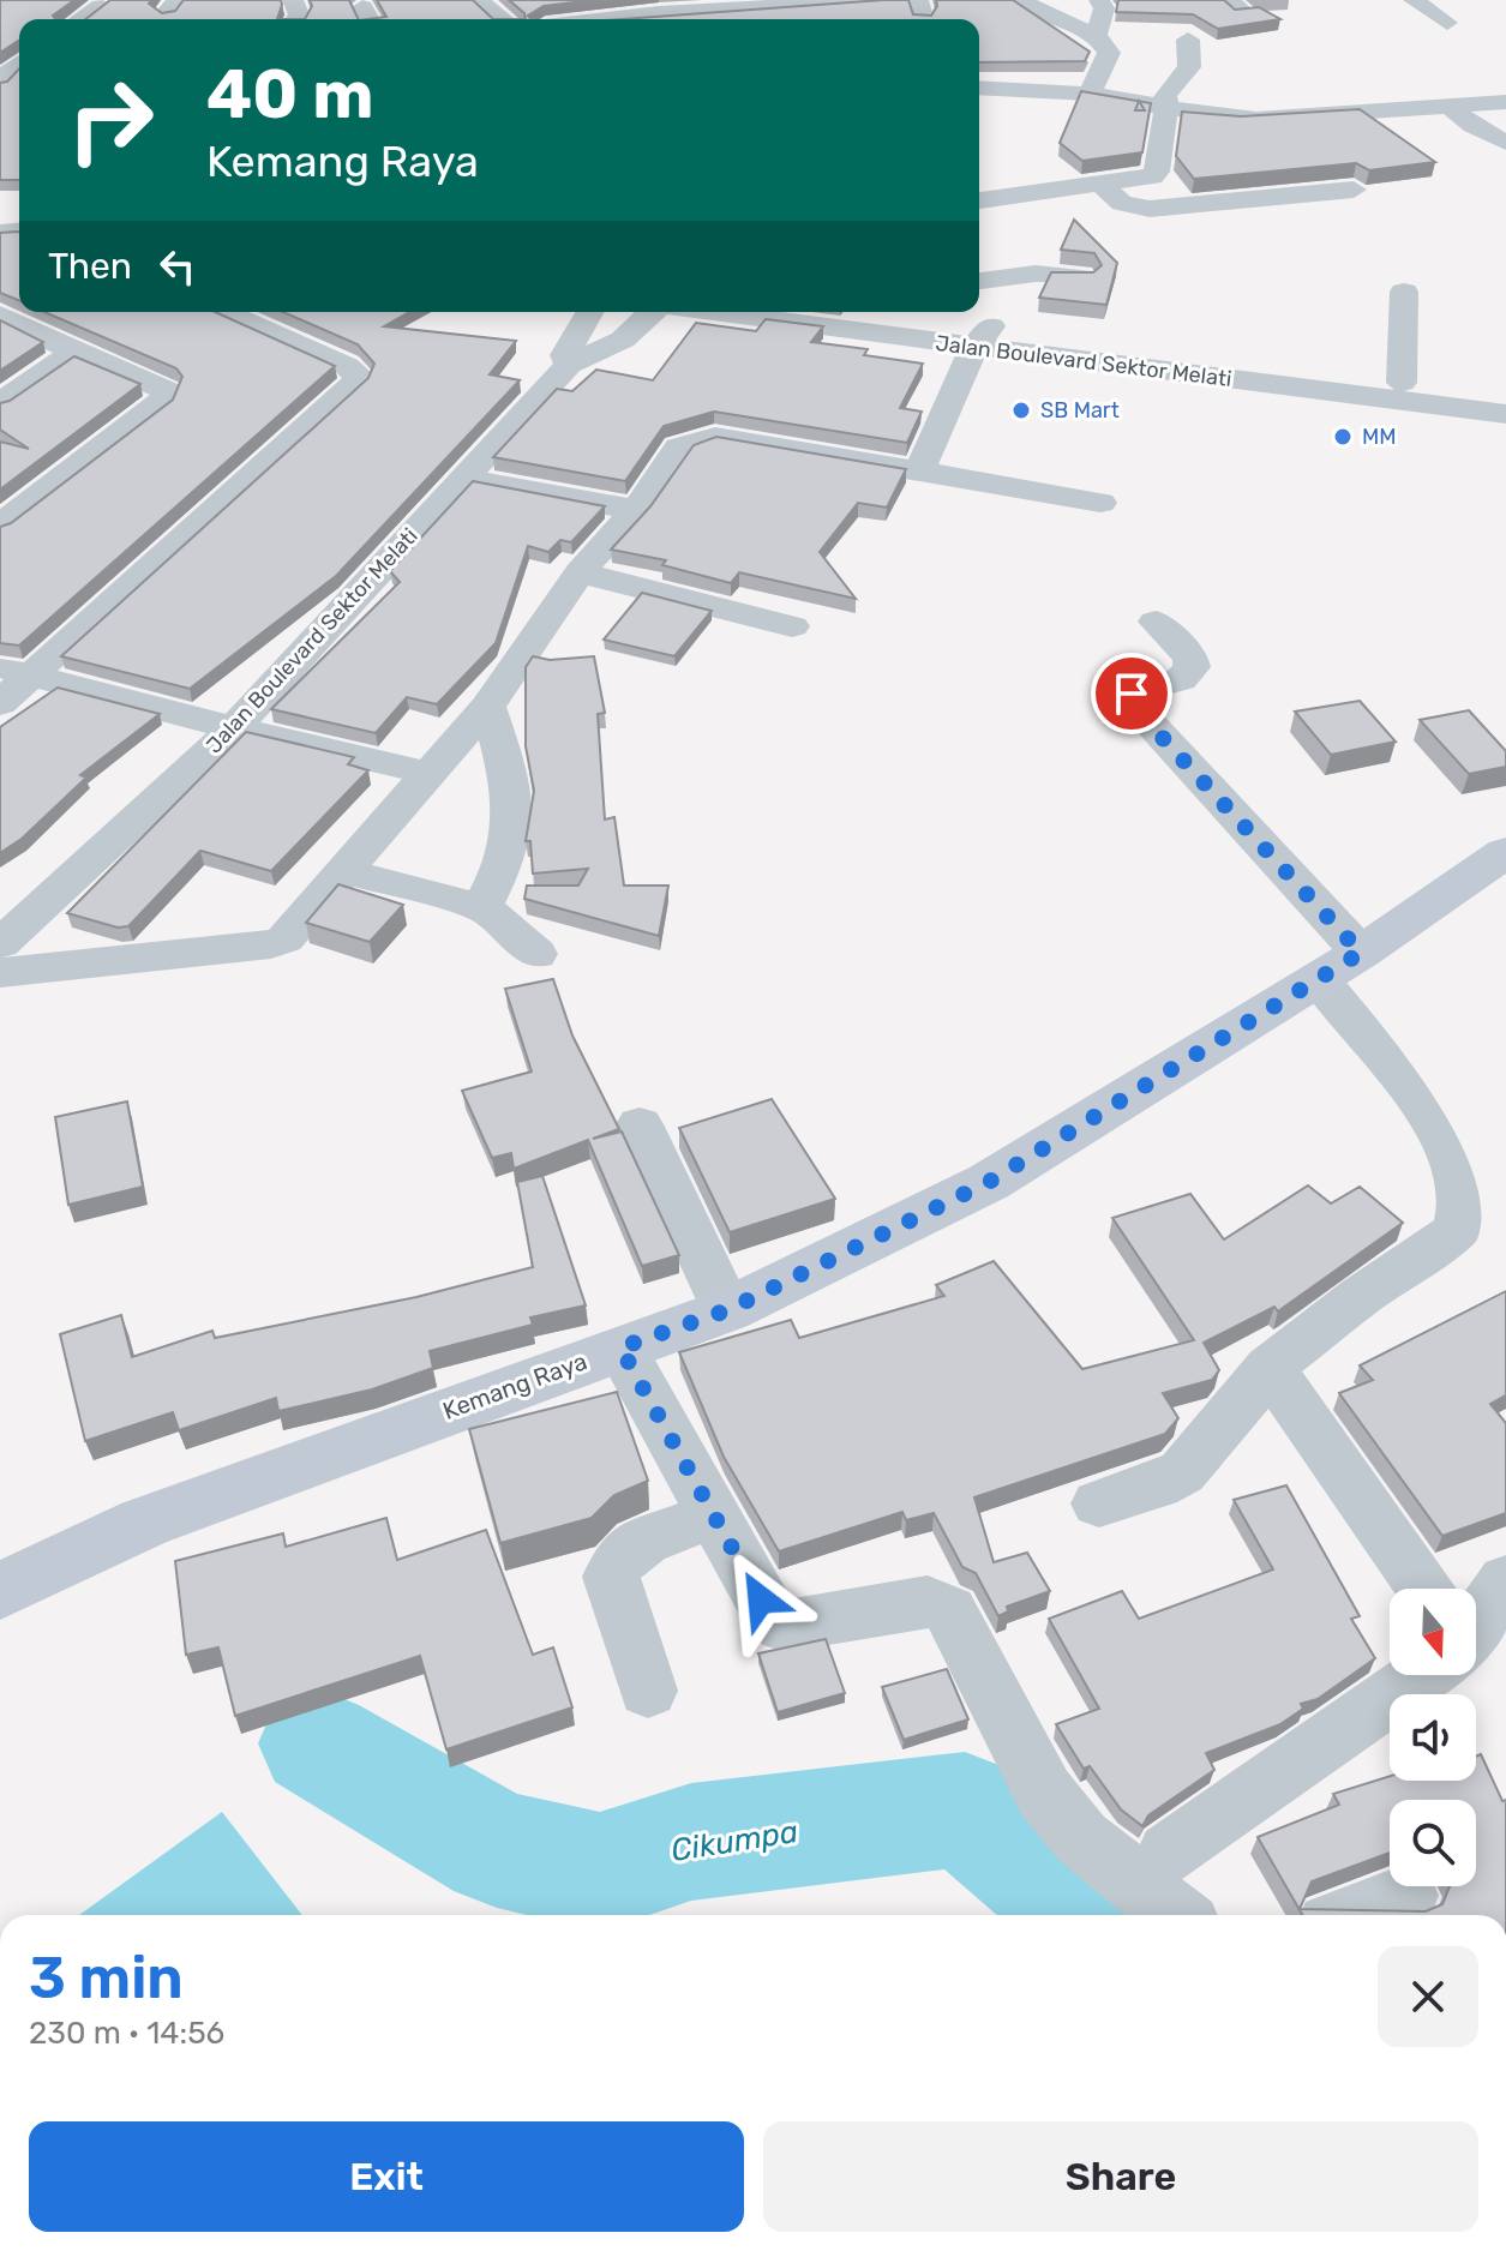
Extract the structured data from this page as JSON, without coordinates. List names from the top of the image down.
{
  "streets": {
    "street": ["Jalan Boulevard Sektor Melati", "Kemang Raya"]
  },
  "water": ["Cikumpa"],
  "places": ["SB Mart", "MM"],
  "north": "bottom",
  "page": {
    "turn": ["40 m", "Kemang Raya"],
    "then": "Then",
    "heading": ["3 min", "230 m · 14:56"],
    "buttons": ["Exit", "Share"]
  }
}
